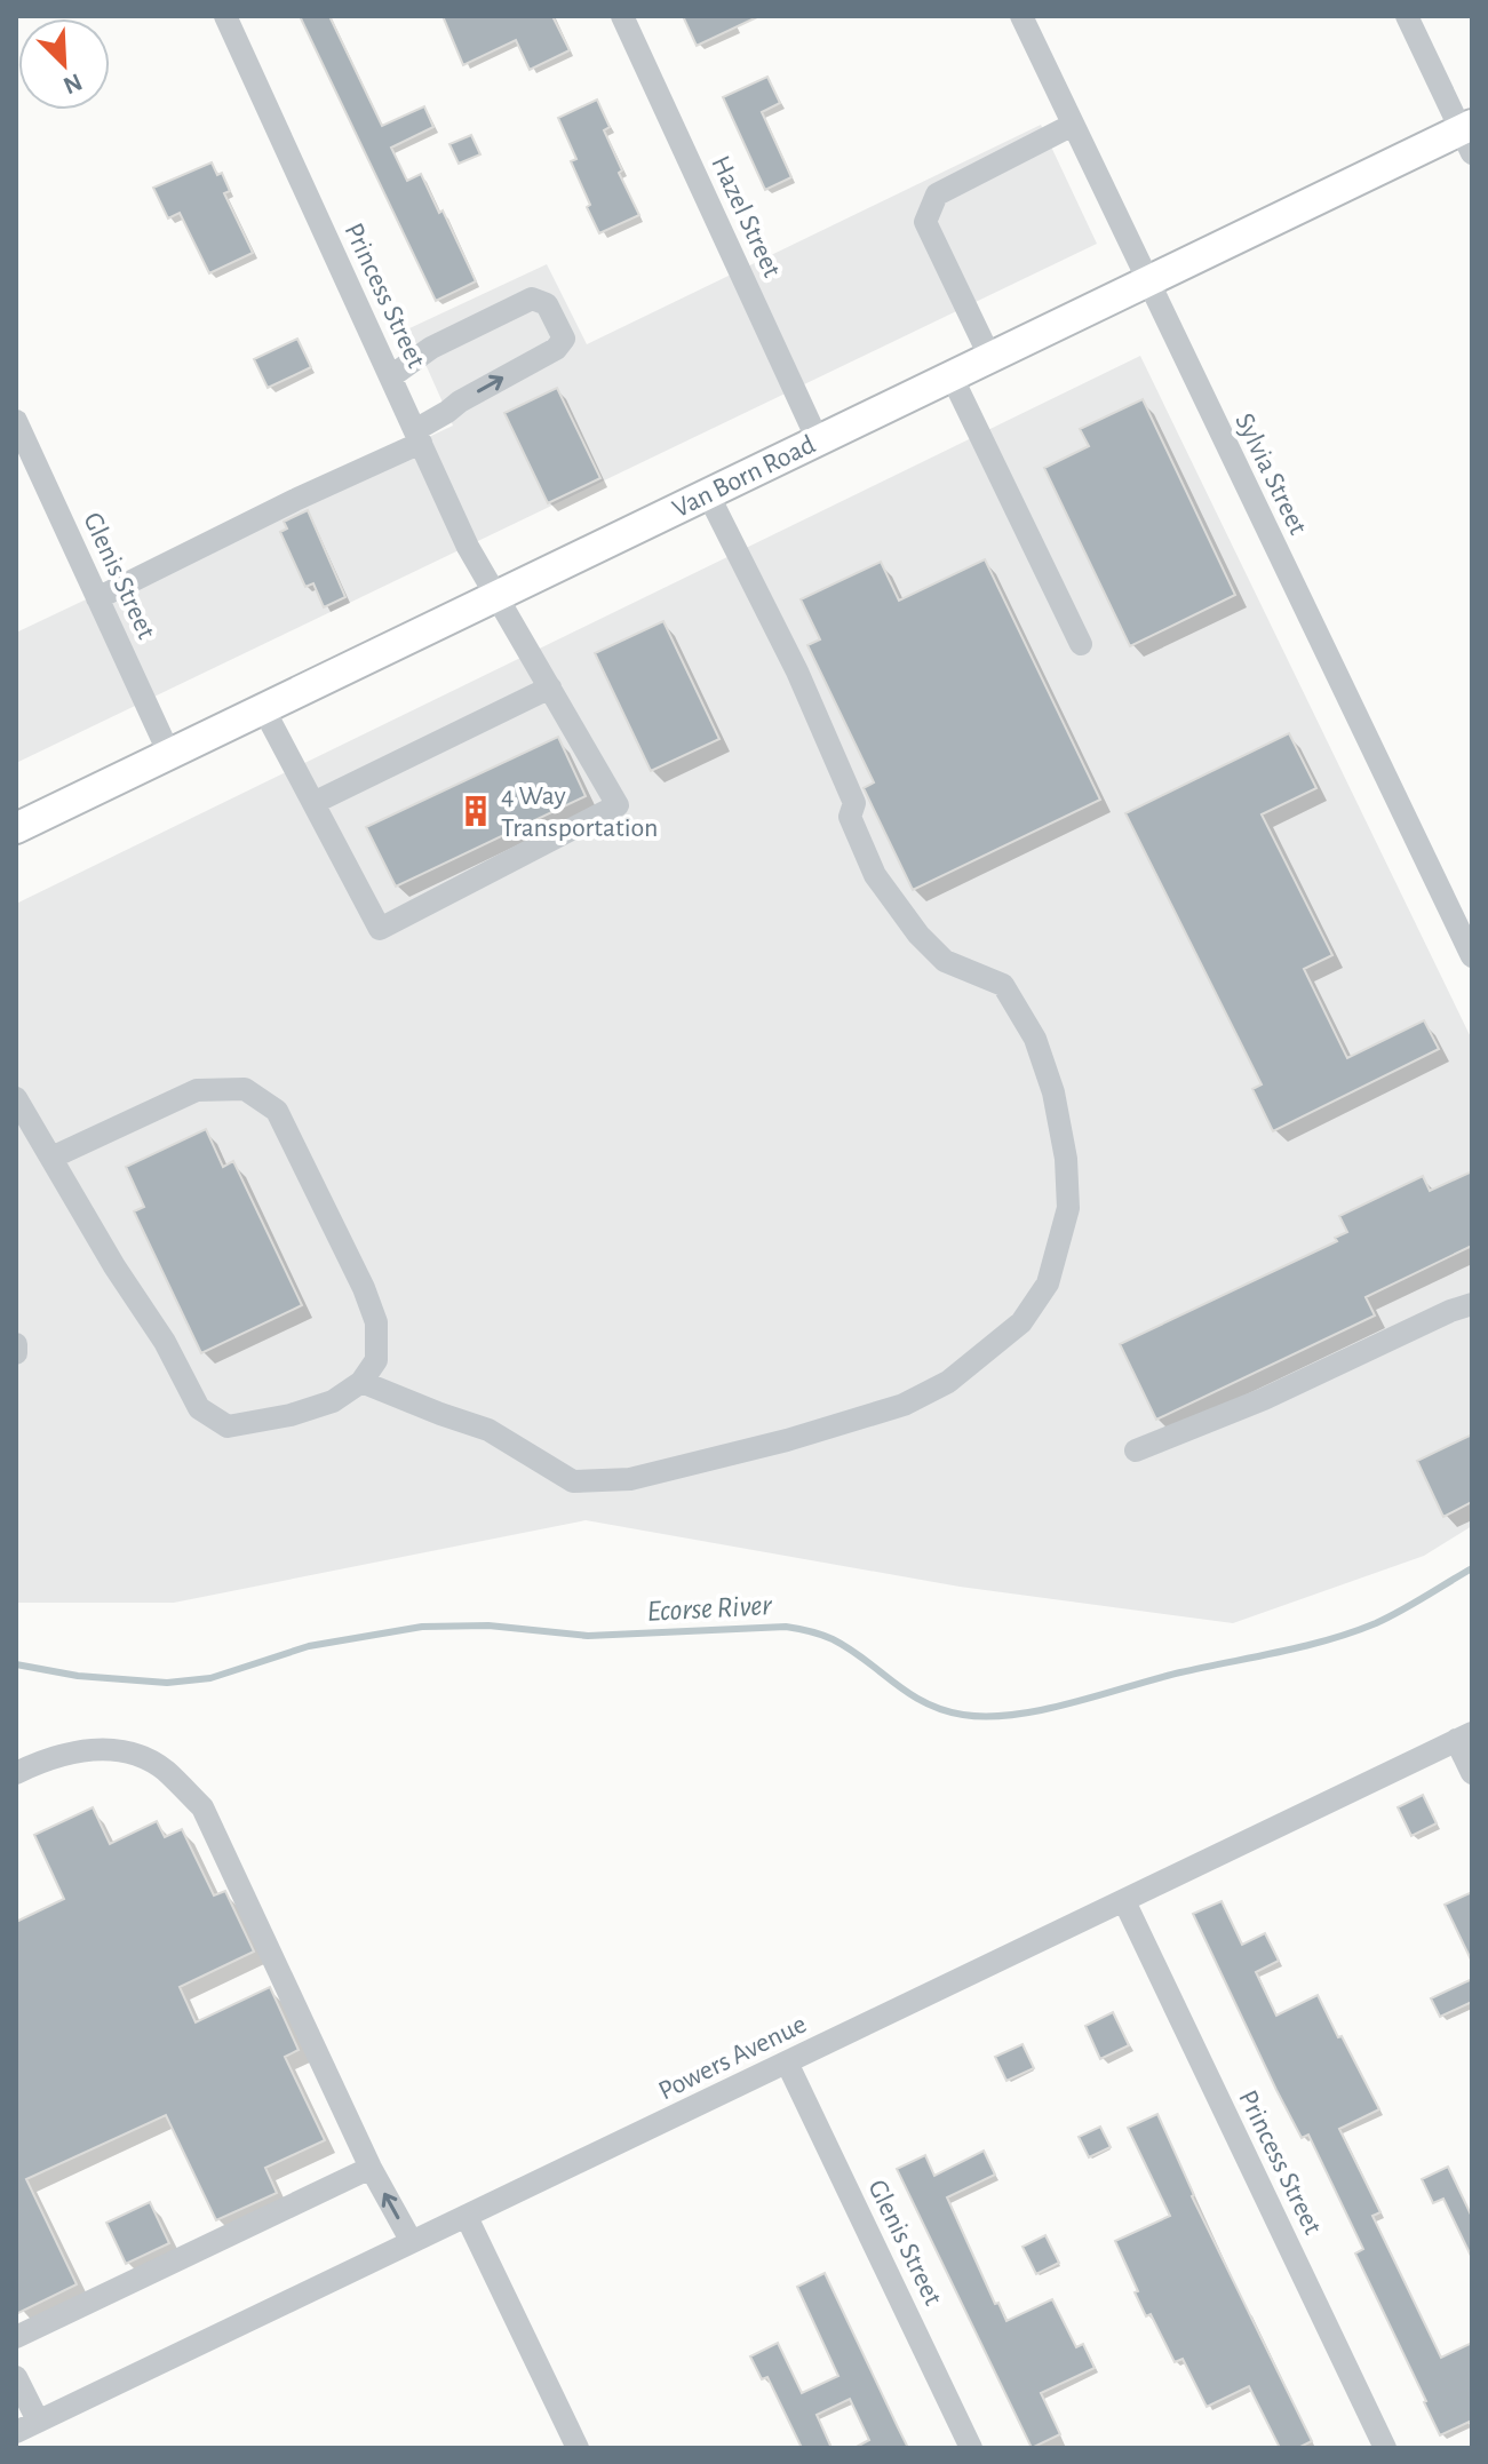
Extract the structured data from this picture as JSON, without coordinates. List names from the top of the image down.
{
  "streets": {
    "main road": ["Van Born Road"],
    "street": [
      "Hazel Street",
      "Princess Street",
      "Sylvia Street",
      "Glenis Street",
      "Powers Avenue"
    ]
  },
  "crossings": [
    ["Hazel Street", "Van Born Road"],
    ["Princess Street", "Van Born Road"],
    ["Princess Street", "Powers Avenue"],
    ["Sylvia Street", "Van Born Road"],
    ["Van Born Road", "Glenis Street"],
    ["Glenis Street", "Powers Avenue"]
  ],
  "water": ["Ecorse River"],
  "places": {
    "building": ["4 Way Transportation"]
  },
  "north": "bottom right"
}
